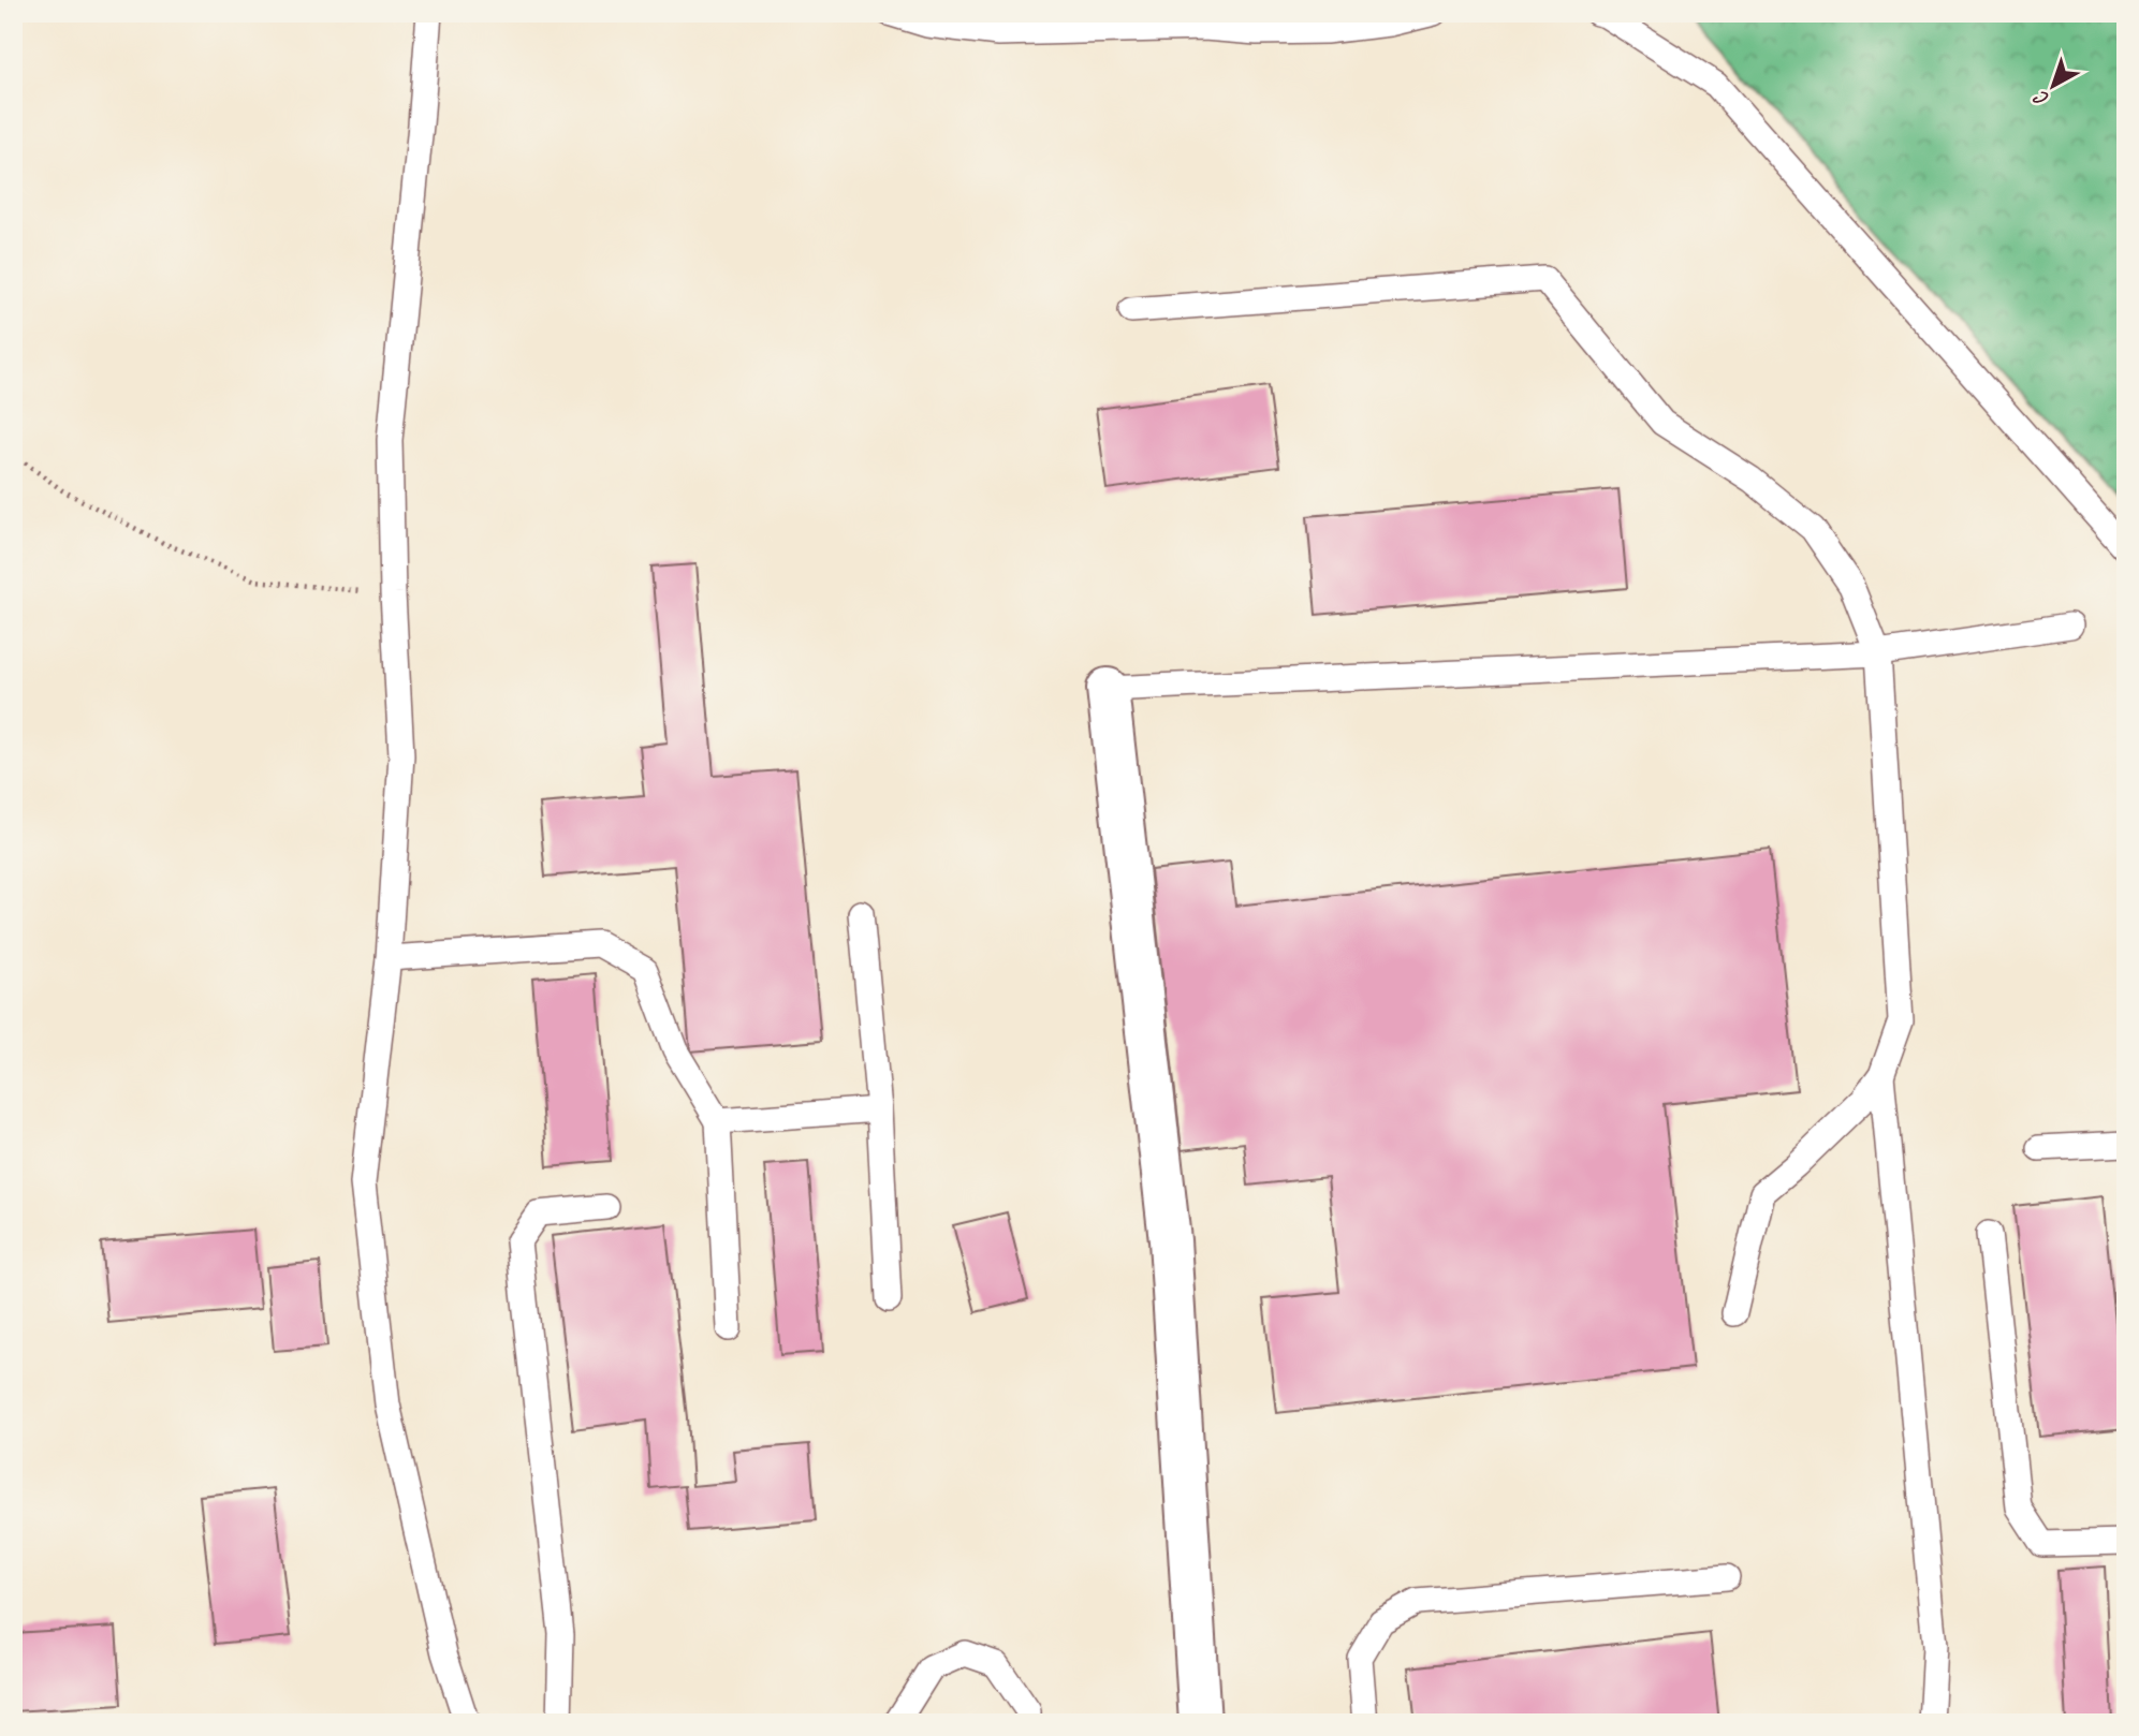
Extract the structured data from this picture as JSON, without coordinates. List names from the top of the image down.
{
  "north": "bottom left"
}
